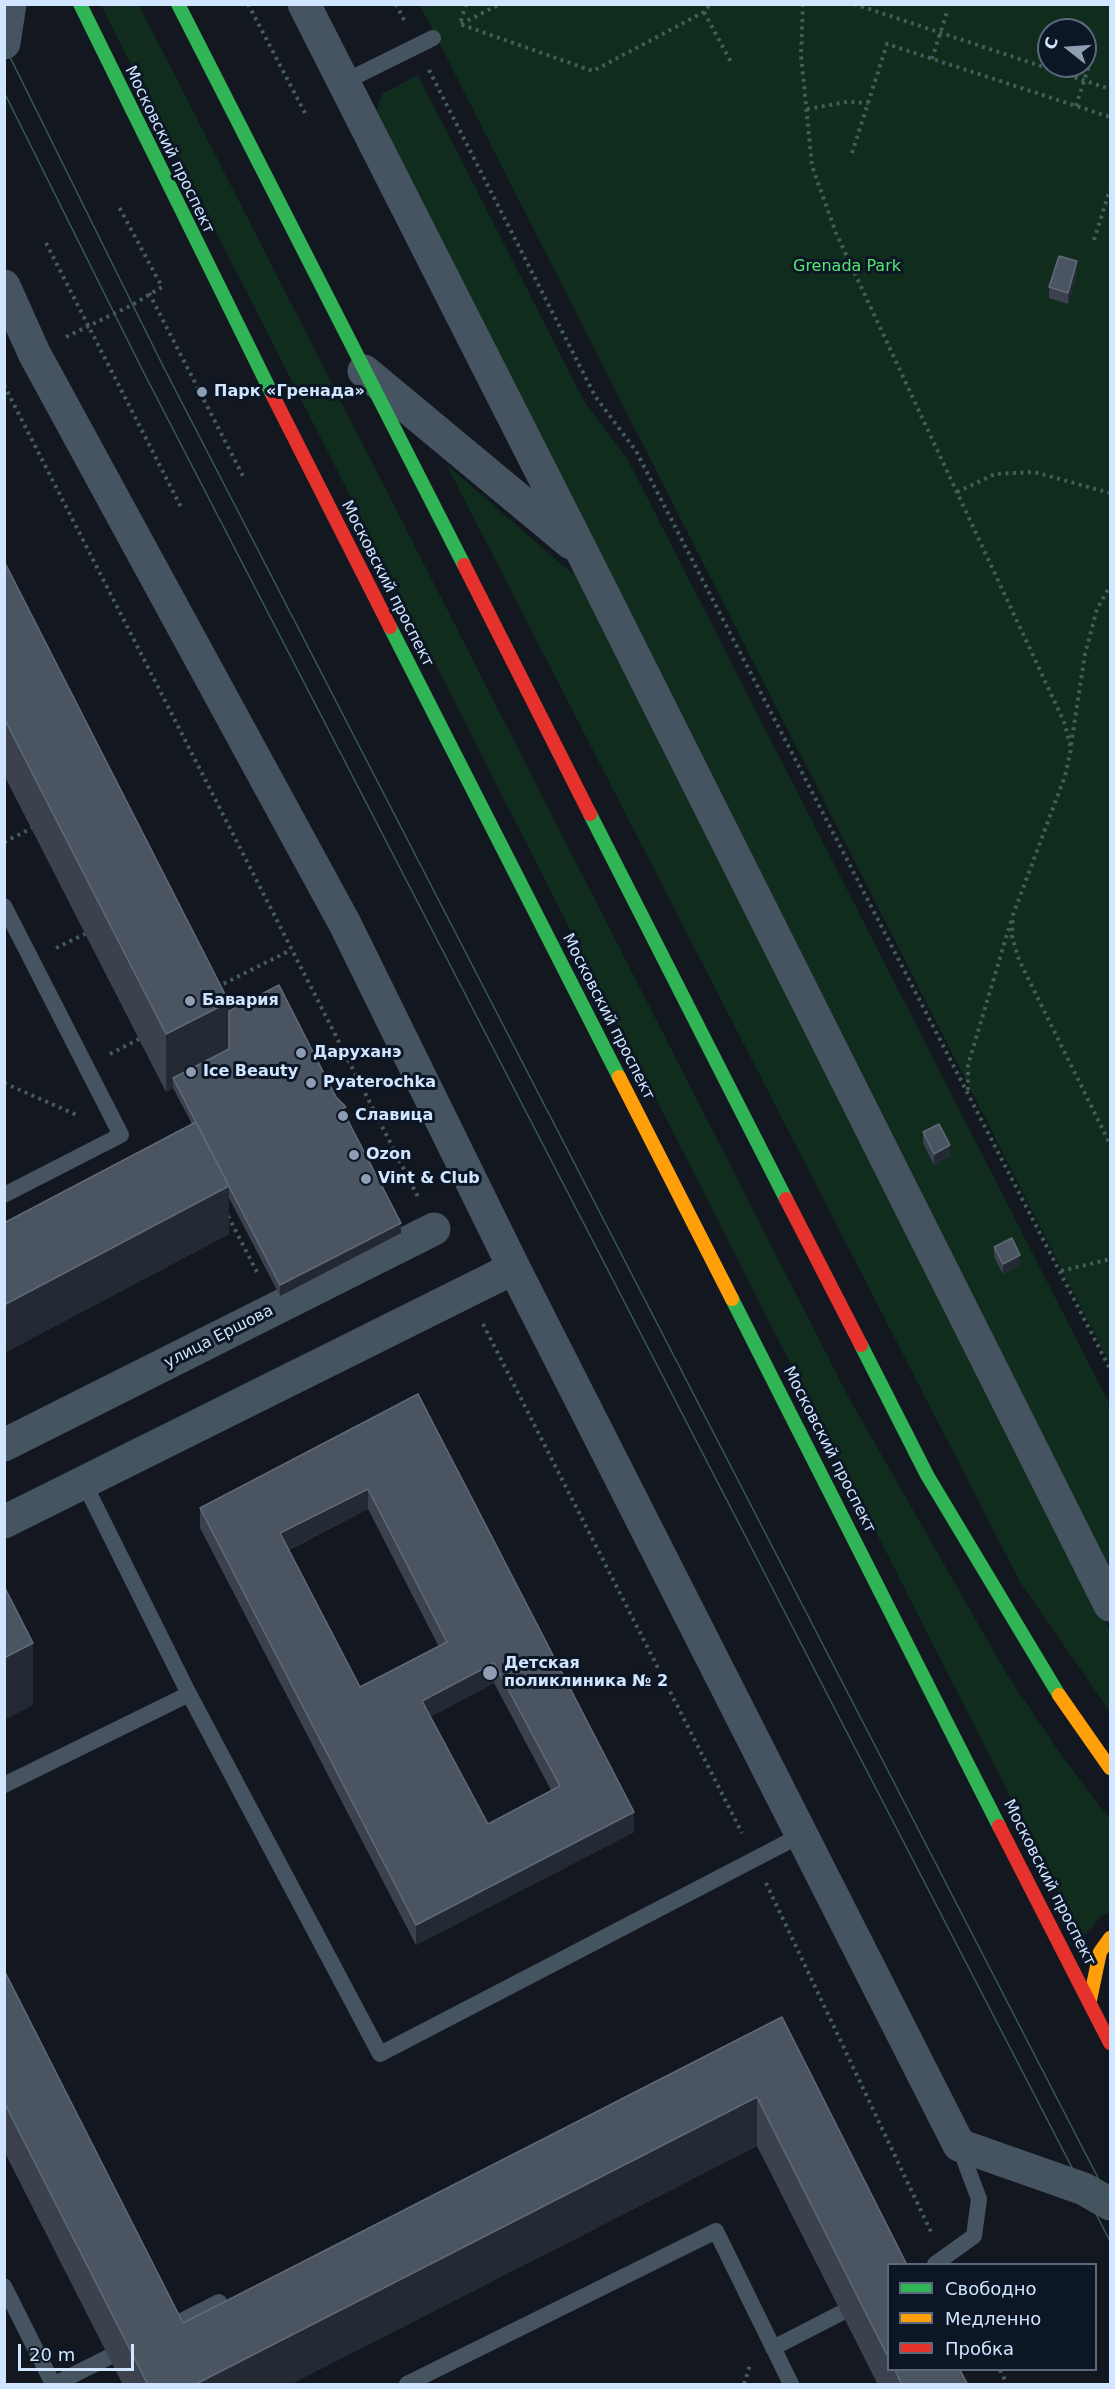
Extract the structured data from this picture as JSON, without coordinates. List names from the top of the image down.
{
  "streets": {
    "main road": ["Московский проспект"],
    "street": ["улица Ершова"]
  },
  "parks": ["Grenada Park"],
  "places": [
    "Парк «Гренада»",
    "Бавария",
    "Даруханэ",
    "Ice Beauty",
    "Pyaterochka",
    "Славица",
    "Ozon",
    "Vint & Club",
    "Детская поликлиника № 2"
  ],
  "legend": ["Свободно", "Медленно", "Пробка"],
  "scale_bar": "20 m",
  "north": "left"
}
